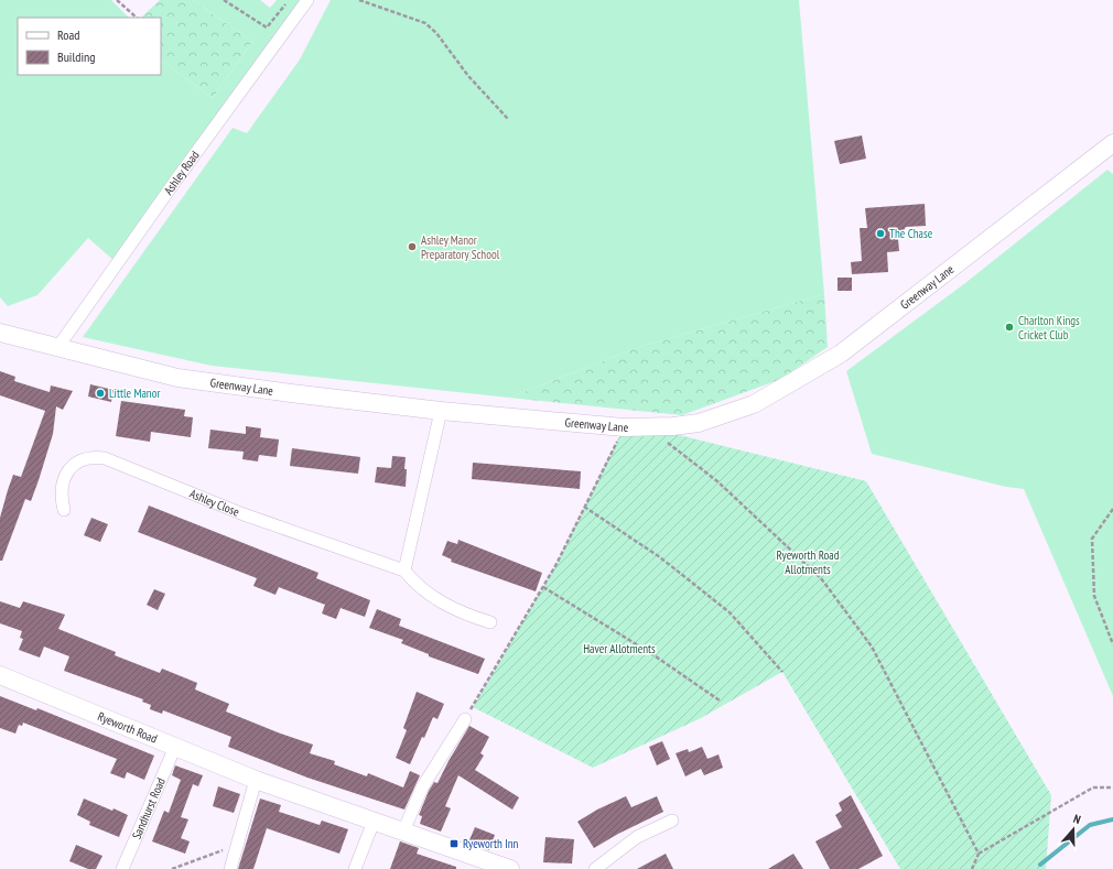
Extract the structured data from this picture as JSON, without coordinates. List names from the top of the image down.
{
  "streets": {
    "street": [
      "Ashley Road",
      "Greenway Lane",
      "Ashley Close",
      "Ryeworth Road",
      "Sandhurst Road"
    ]
  },
  "crossings": [
    ["Ashley Road", "Greenway Lane"],
    ["Ryeworth Road", "Sandhurst Road"]
  ],
  "parks": ["Ryeworth Road Allotments", "Haver Allotments"],
  "places": {
    "other": [
      "The Chase",
      "Ashley Manor Preparatory School",
      "Charlton Kings Cricket Club",
      "Little Manor"
    ],
    "transit": ["Ryeworth Inn"]
  },
  "legend": ["Road", "Building"],
  "north": "top"
}
